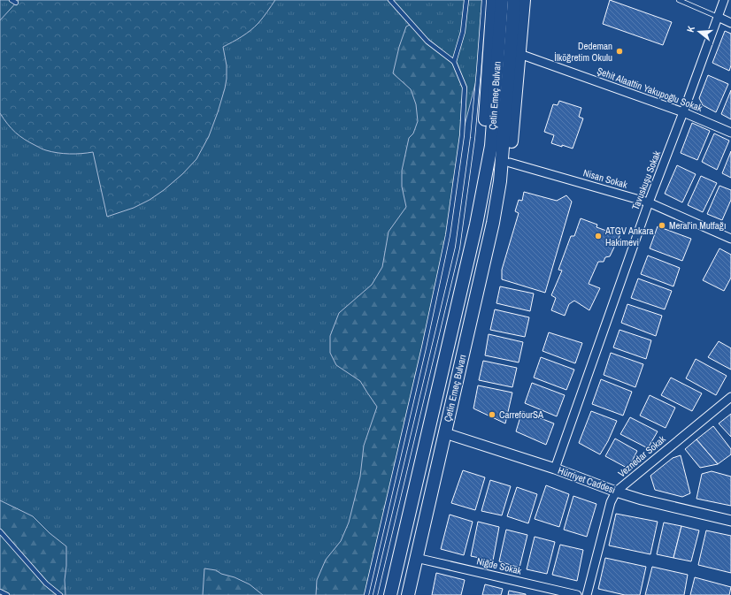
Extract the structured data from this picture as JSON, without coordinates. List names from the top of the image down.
{
  "streets": {
    "main road": ["Çetin Emeç Bulvarı"],
    "street": [
      "Şehit Alaattin Yakupoğlu Sokak",
      "Nisan Sokak",
      "Tavuskuşu Sokak",
      "Veznedar Sokak",
      "Hürriyet Caddesi",
      "Niğde Sokak"
    ]
  },
  "crossings": [
    ["Şehit Alaattin Yakupoğlu Sokak", "Çetin Emeç Bulvarı"],
    ["Şehit Alaattin Yakupoğlu Sokak", "Tavuskuşu Sokak"],
    ["Çetin Emeç Bulvarı", "Nisan Sokak"],
    ["Çetin Emeç Bulvarı", "Hürriyet Caddesi"],
    ["Çetin Emeç Bulvarı", "Niğde Sokak"],
    ["Nisan Sokak", "Tavuskuşu Sokak"],
    ["Tavuskuşu Sokak", "Hürriyet Caddesi"],
    ["Veznedar Sokak", "Hürriyet Caddesi"]
  ],
  "places": [
    "Dedeman İlköğretim Okulu",
    "Meral'in Mutfağı",
    "ATGV Ankara Hakimevi",
    "CarrefourSA"
  ],
  "north": "left"
}
